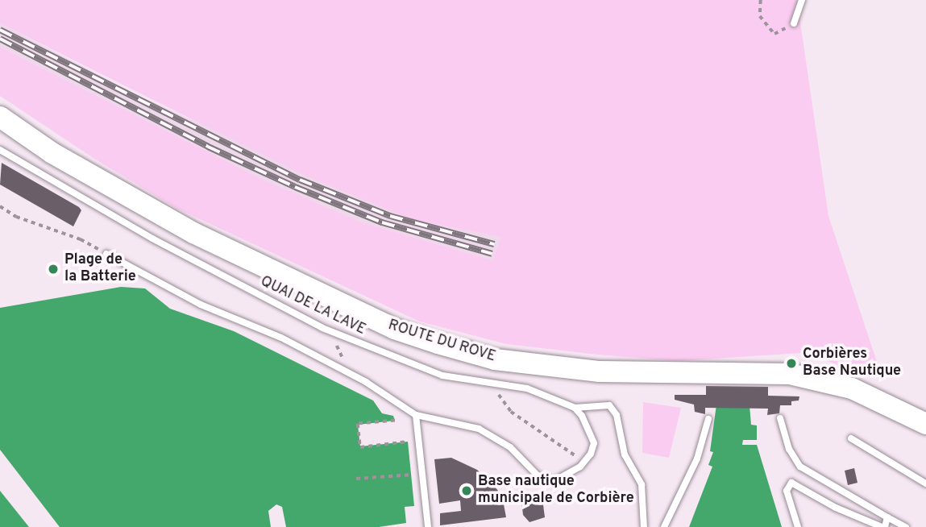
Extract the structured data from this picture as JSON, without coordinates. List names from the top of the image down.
{
  "streets": {
    "main road": ["ROUTE DU ROVE"],
    "lane": ["QUAI DE LA LAVE"]
  },
  "places": ["Plage de la Batterie", "Corbières Base Nautique", "Base nautique municipale de Corbière"]
}
